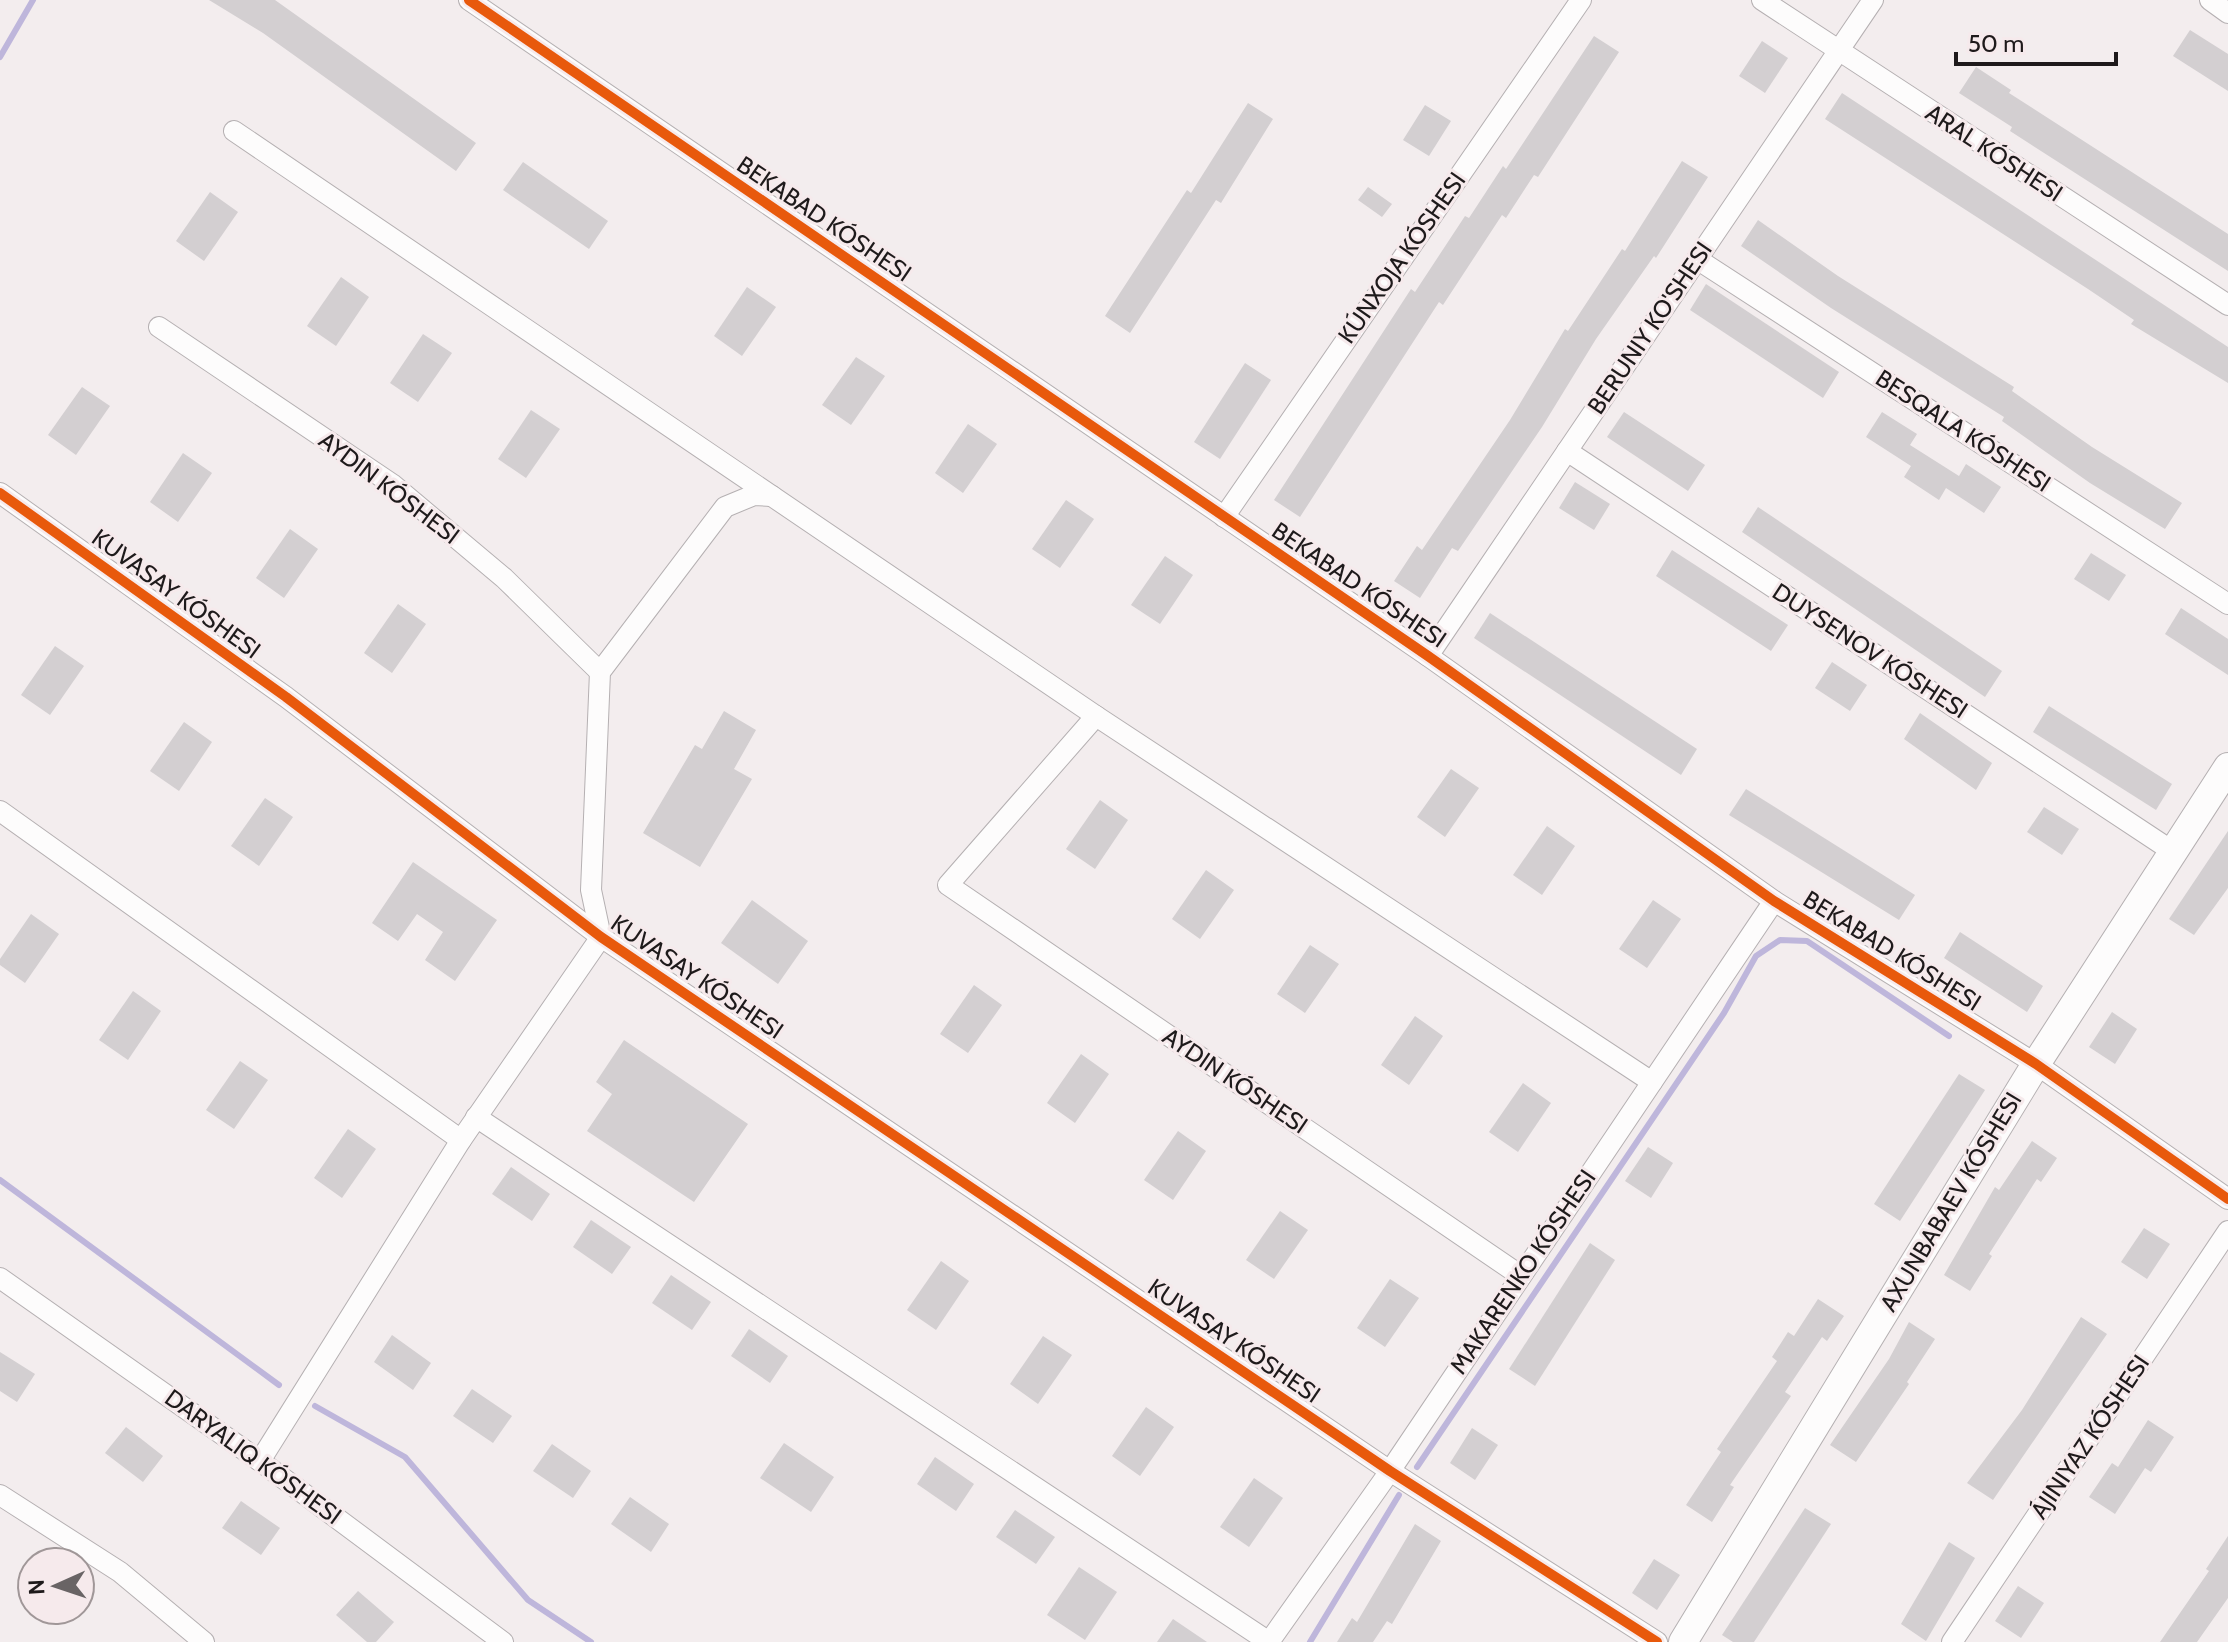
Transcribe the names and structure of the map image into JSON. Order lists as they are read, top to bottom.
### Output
{
  "streets": {
    "street": [
      "ARAL KÓSHESI",
      "BEKABAD KÓSHESI",
      "KÚNXOJA KÓSHESI",
      "BERUNIY KO'SHESI",
      "BESQALA KÓSHESI",
      "KUVASAY KÓSHESI",
      "DUYSENOV KÓSHESI",
      "AXUNBABAEV KÓSHESI",
      "MAKARENKO KÓSHESI",
      "ÁJINIYAZ KÓSHESI"
    ]
  },
  "crossings": [
    ["ARAL KÓSHESI", "BERUNIY KO'SHESI"],
    ["BEKABAD KÓSHESI", "KÚNXOJA KÓSHESI"],
    ["BEKABAD KÓSHESI", "BERUNIY KO'SHESI"],
    ["BEKABAD KÓSHESI", "AXUNBABAEV KÓSHESI"],
    ["BEKABAD KÓSHESI", "MAKARENKO KÓSHESI"],
    ["BERUNIY KO'SHESI", "BESQALA KÓSHESI"],
    ["BERUNIY KO'SHESI", "DUYSENOV KÓSHESI"],
    ["KUVASAY KÓSHESI", "MAKARENKO KÓSHESI"],
    ["DUYSENOV KÓSHESI", "AXUNBABAEV KÓSHESI"]
  ],
  "scale_bar": "50 m",
  "north": "left"
}
